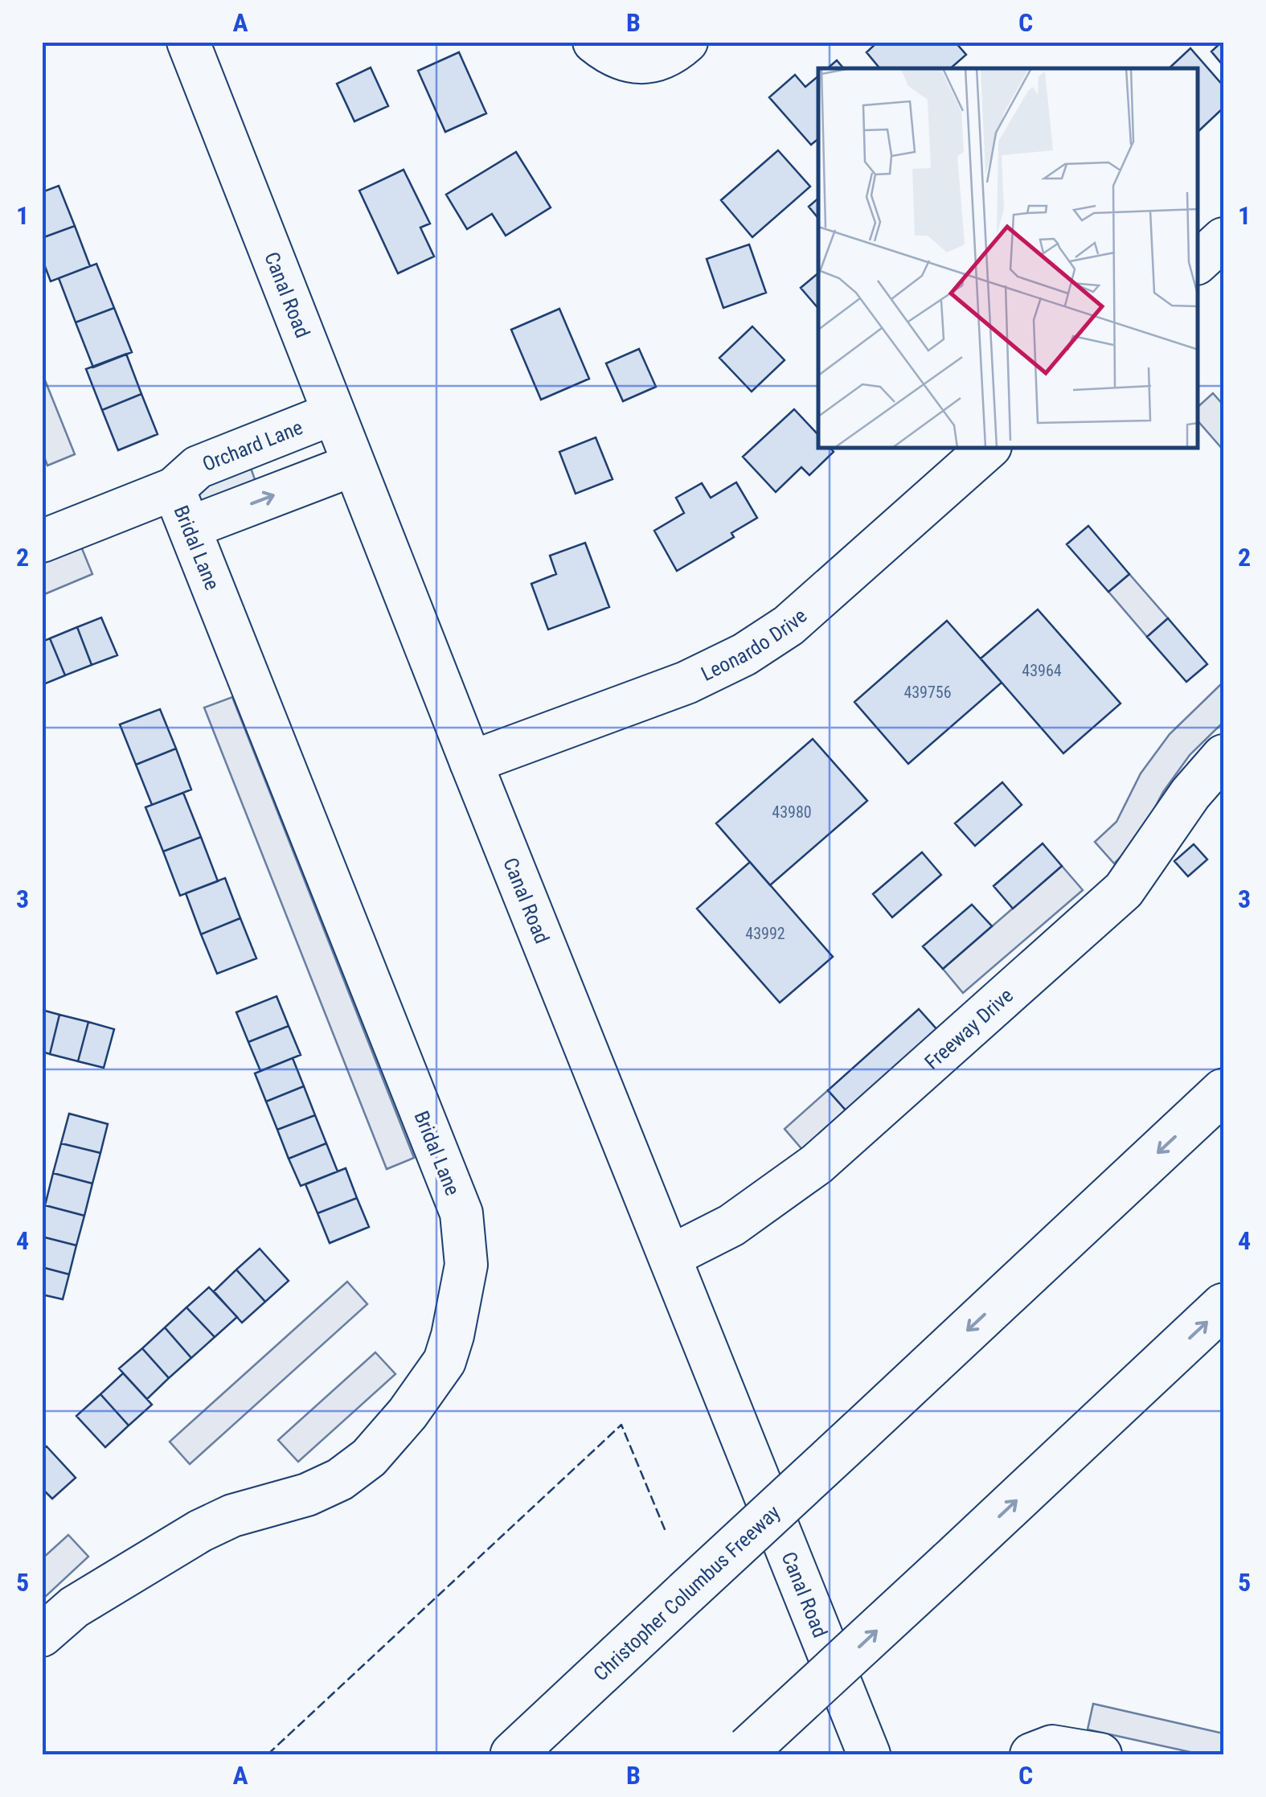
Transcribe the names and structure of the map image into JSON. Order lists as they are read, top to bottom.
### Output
{
  "streets": {
    "highway": ["Christopher Columbus Freeway"],
    "street": [
      "Canal Road",
      "Orchard Lane",
      "Bridal Lane",
      "Leonardo Drive",
      "Freeway Drive"
    ]
  },
  "crossings": [
    ["Canal Road", "Orchard Lane"],
    ["Canal Road", "Leonardo Drive"],
    ["Canal Road", "Freeway Drive"],
    ["Orchard Lane", "Bridal Lane"]
  ],
  "house_numbers": [
    "43964",
    "439756",
    "43980",
    "43992"
  ],
  "grid": {
    "columns": ["A", "B", "C"],
    "rows": [
      "1",
      "2",
      "3",
      "4",
      "5"
    ]
  }
}
